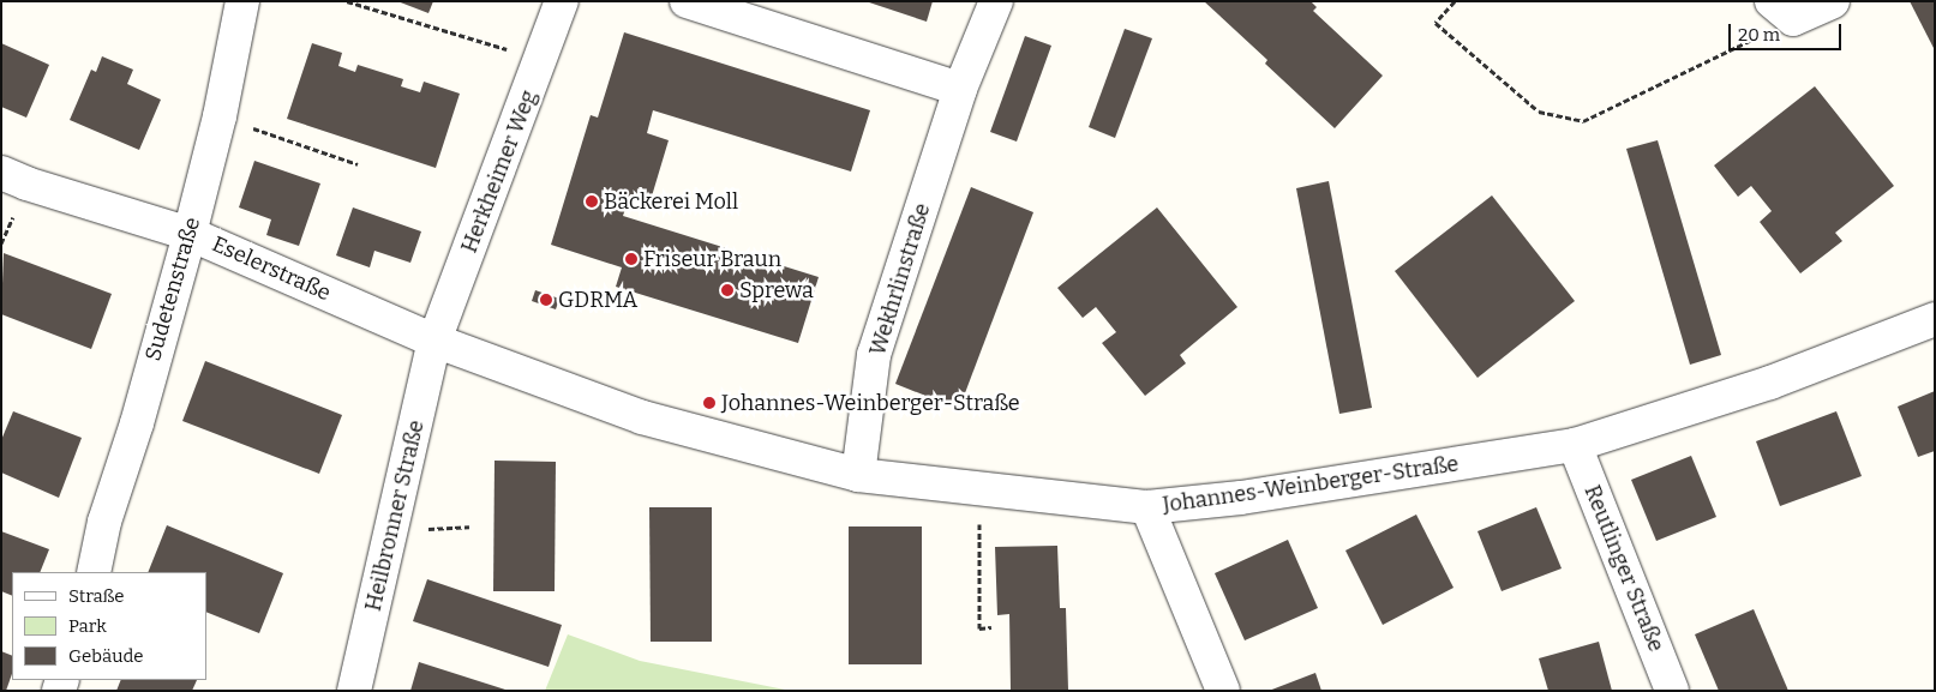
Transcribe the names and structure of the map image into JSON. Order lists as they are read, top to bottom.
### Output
{
  "streets": {
    "street": [
      "Herkheimer Weg",
      "Eselerstraße",
      "Wekhrlinstraße",
      "Sudetenstraße",
      "Johannes-Weinberger-Straße",
      "Heilbronner Straße",
      "Reutlinger Straße"
    ]
  },
  "crossings": [
    ["Herkheimer Weg", "Eselerstraße"],
    ["Herkheimer Weg", "Johannes-Weinberger-Straße"],
    ["Herkheimer Weg", "Heilbronner Straße"],
    ["Eselerstraße", "Sudetenstraße"],
    ["Eselerstraße", "Johannes-Weinberger-Straße"],
    ["Eselerstraße", "Heilbronner Straße"],
    ["Wekhrlinstraße", "Johannes-Weinberger-Straße"],
    ["Johannes-Weinberger-Straße", "Heilbronner Straße"],
    ["Johannes-Weinberger-Straße", "Reutlinger Straße"]
  ],
  "places": [
    "Bäckerei Moll",
    "Friseur Braun",
    "Sprewa",
    "GDRMA",
    "Johannes-Weinberger-Straße"
  ],
  "legend": ["Straße", "Park", "Gebäude"],
  "scale_bar": "20 m"
}
